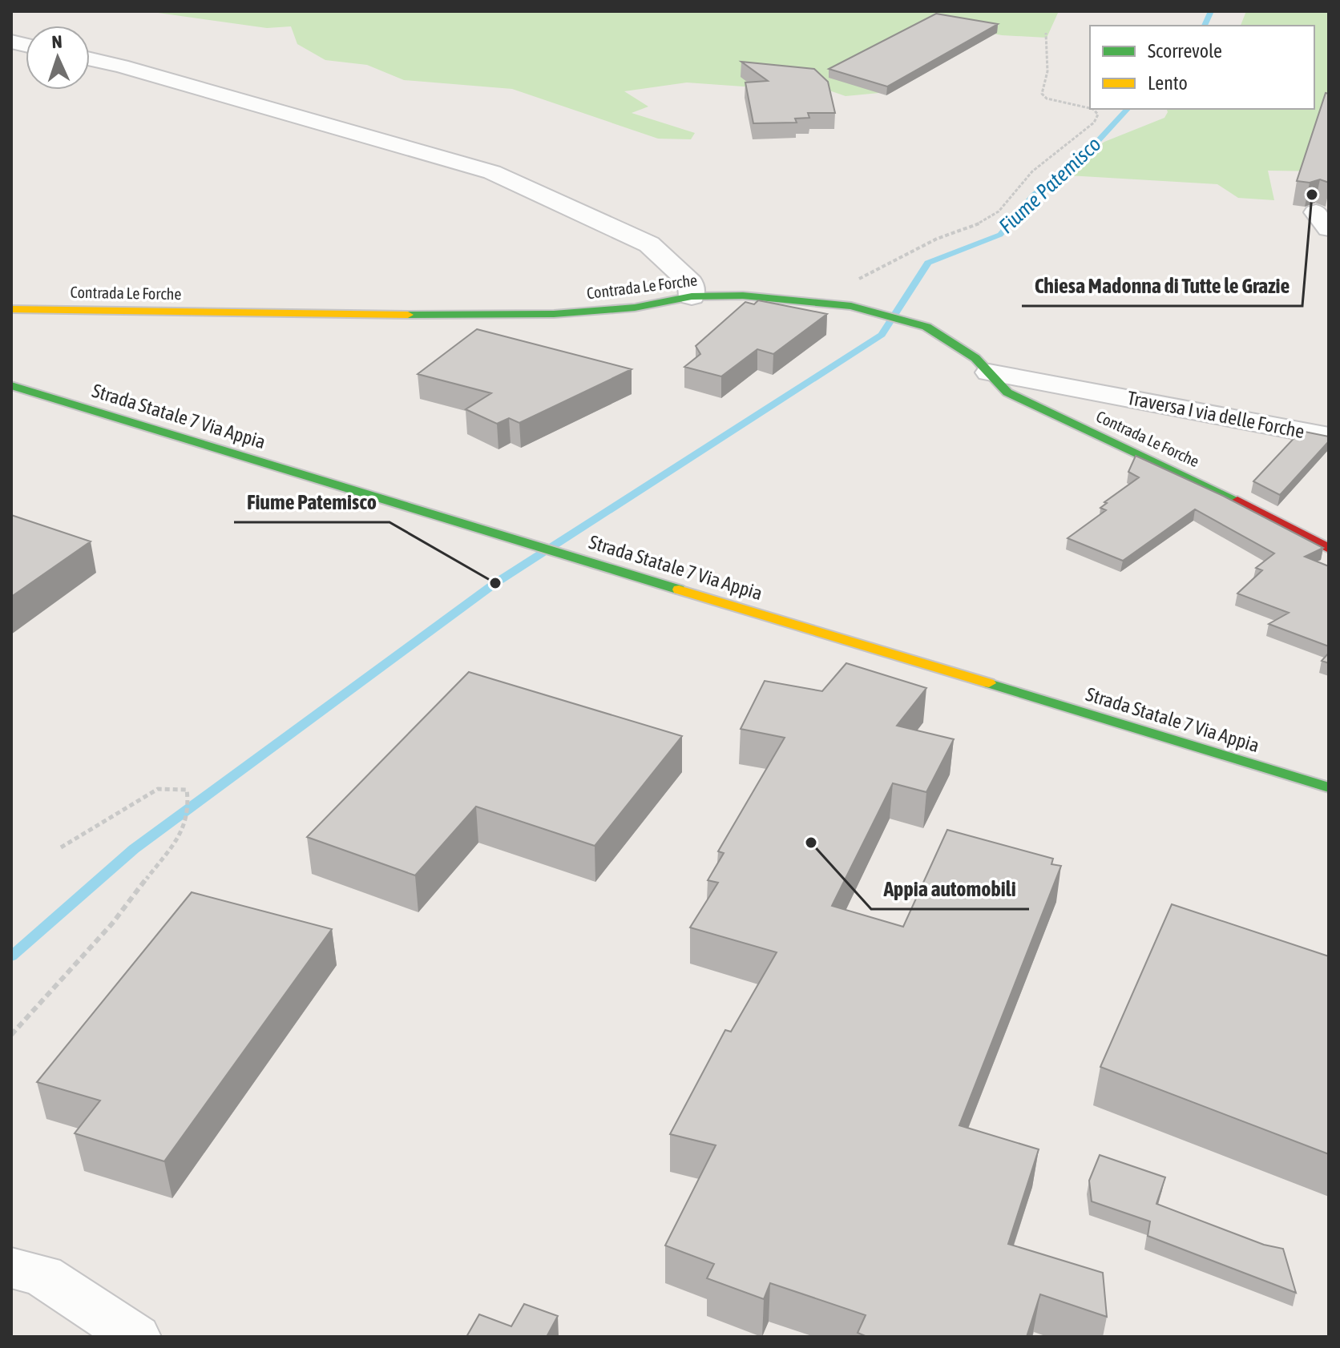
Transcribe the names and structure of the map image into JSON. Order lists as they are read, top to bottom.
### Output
{
  "streets": {
    "street": ["Contrada Le Forche", "Traversa I via delle Forche", "Strada Statale 7 Via Appia"]
  },
  "crossings": [
    ["Contrada Le Forche", "Traversa I via delle Forche"]
  ],
  "water": ["Fiume Patemisco"],
  "places": ["Chiesa Madonna di Tutte le Grazie", "Fiume Patemisco", "Appia automobili"],
  "legend": ["Scorrevole", "Lento"],
  "north": "top"
}
